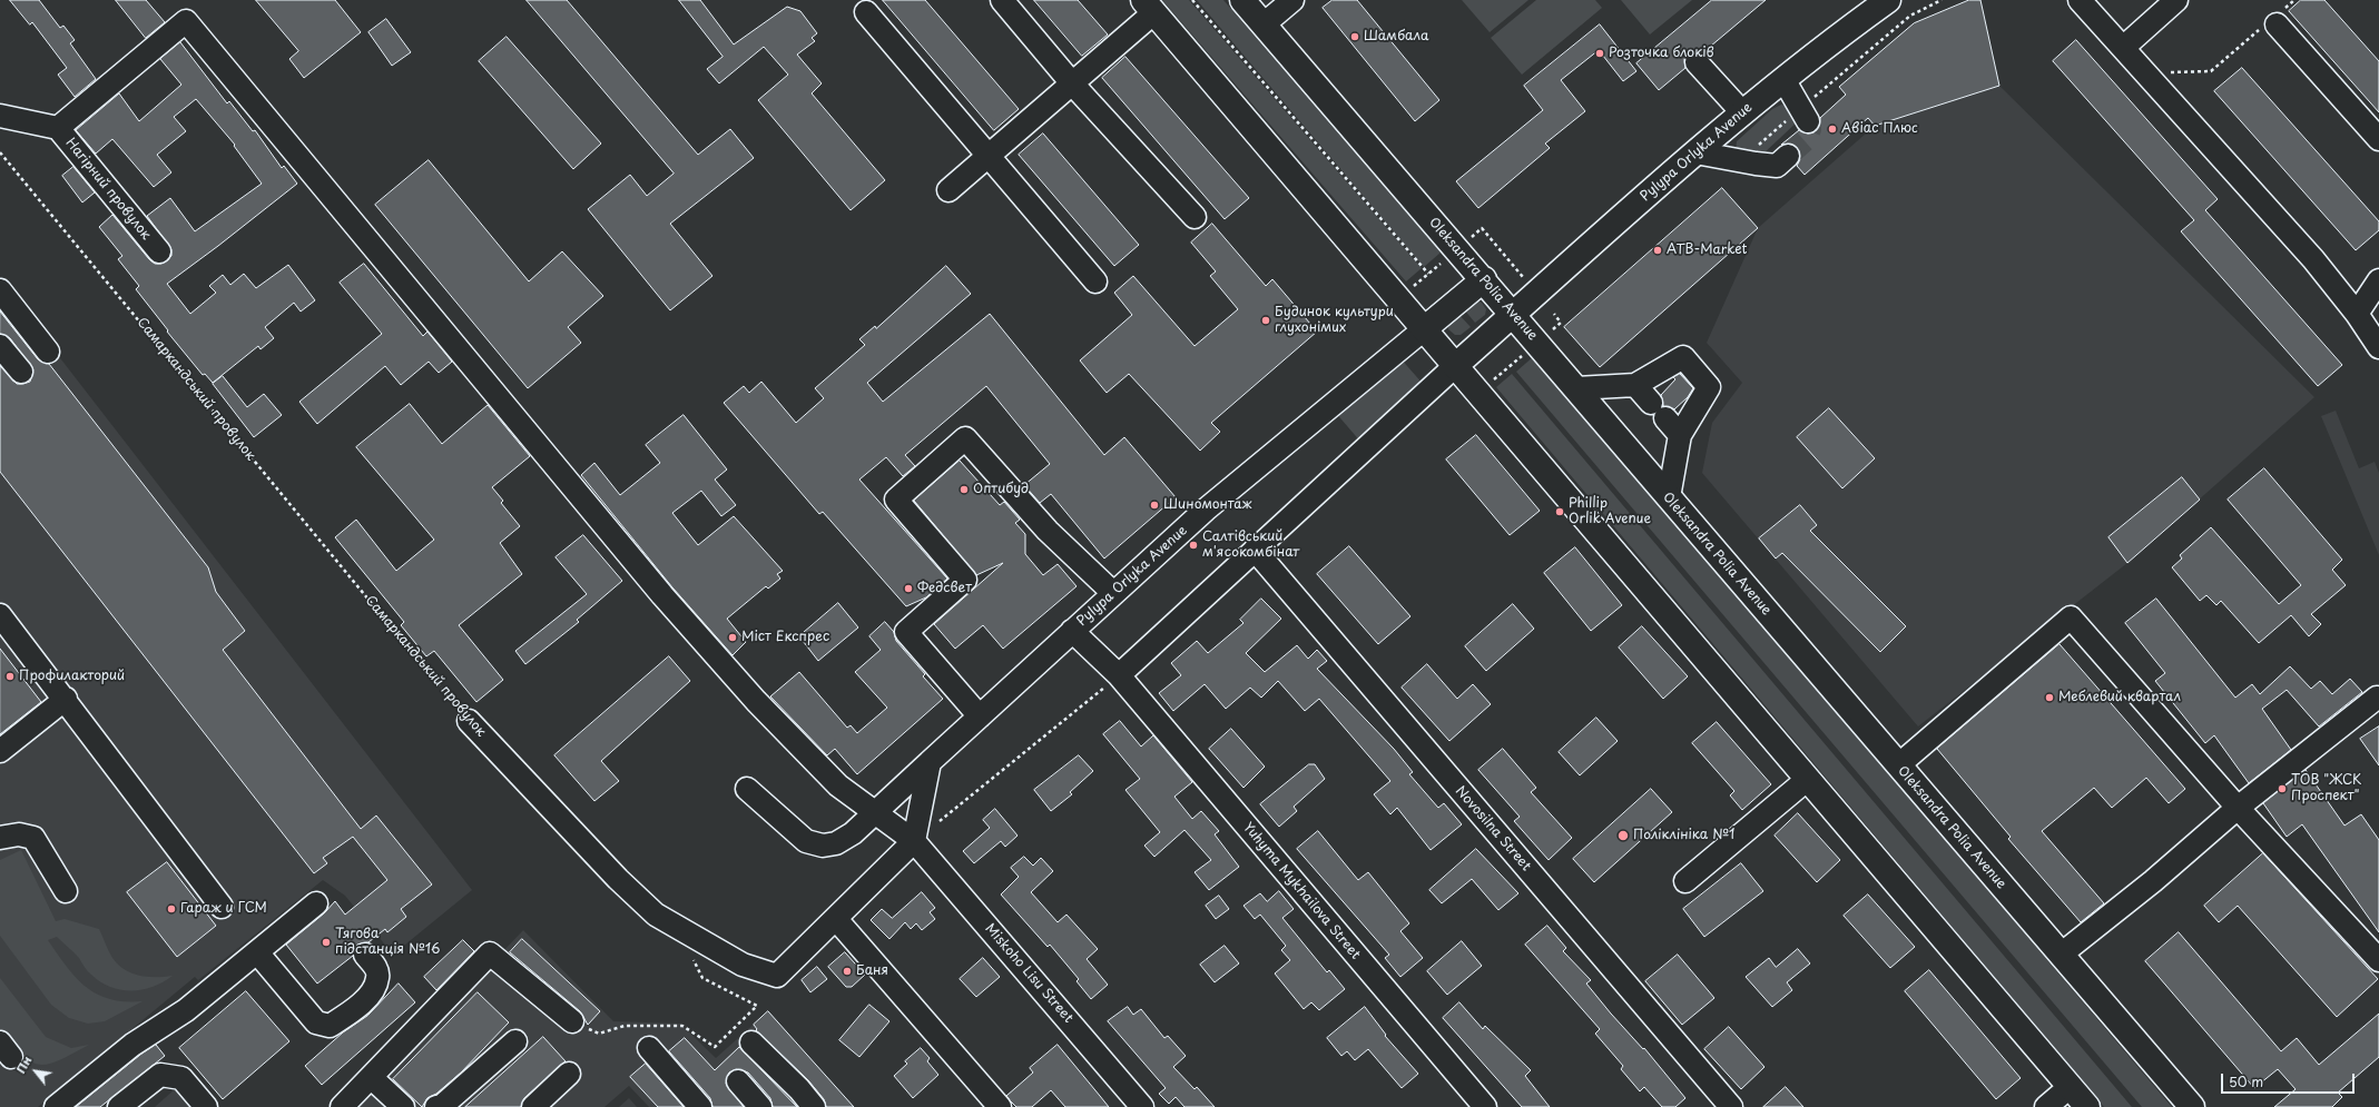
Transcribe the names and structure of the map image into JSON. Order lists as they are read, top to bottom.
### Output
{
  "streets": {
    "main road": ["Pylypa Orlyka Avenue", "Oleksandra Polia Avenue"],
    "street": [
      "Нагірний провулок",
      "Самаркандський провулок",
      "Novosilna Street",
      "Yuhyma Mykhailova Street",
      "Miskoho Lisu Street"
    ]
  },
  "crossings": [
    ["Pylypa Orlyka Avenue", "Oleksandra Polia Avenue"],
    ["Pylypa Orlyka Avenue", "Yuhyma Mykhailova Street"],
    ["Pylypa Orlyka Avenue", "Miskoho Lisu Street"],
    ["Нагірний провулок", "Miskoho Lisu Street"],
    ["Самаркандський провулок", "Miskoho Lisu Street"]
  ],
  "places": [
    "Шамбала",
    "Розточка блоків",
    "Авіас Плюс",
    "ATB-Market",
    "Будинок культури глухонімих",
    "Оптибуд",
    "Шиномонтаж",
    "Phillip Orlik Avenue",
    "Салтівський м'ясокомбінат",
    "Федсвет",
    "Міст Експрес",
    "Профилакторий",
    "Меблевий квартал",
    "ТОВ \"ЖСК Проспект\"",
    "Поліклініка №1",
    "Гараж и ГСМ",
    "Тягова пiдстанцiя №16",
    "Баня"
  ],
  "scale_bar": "50 m",
  "north": "top left"
}
